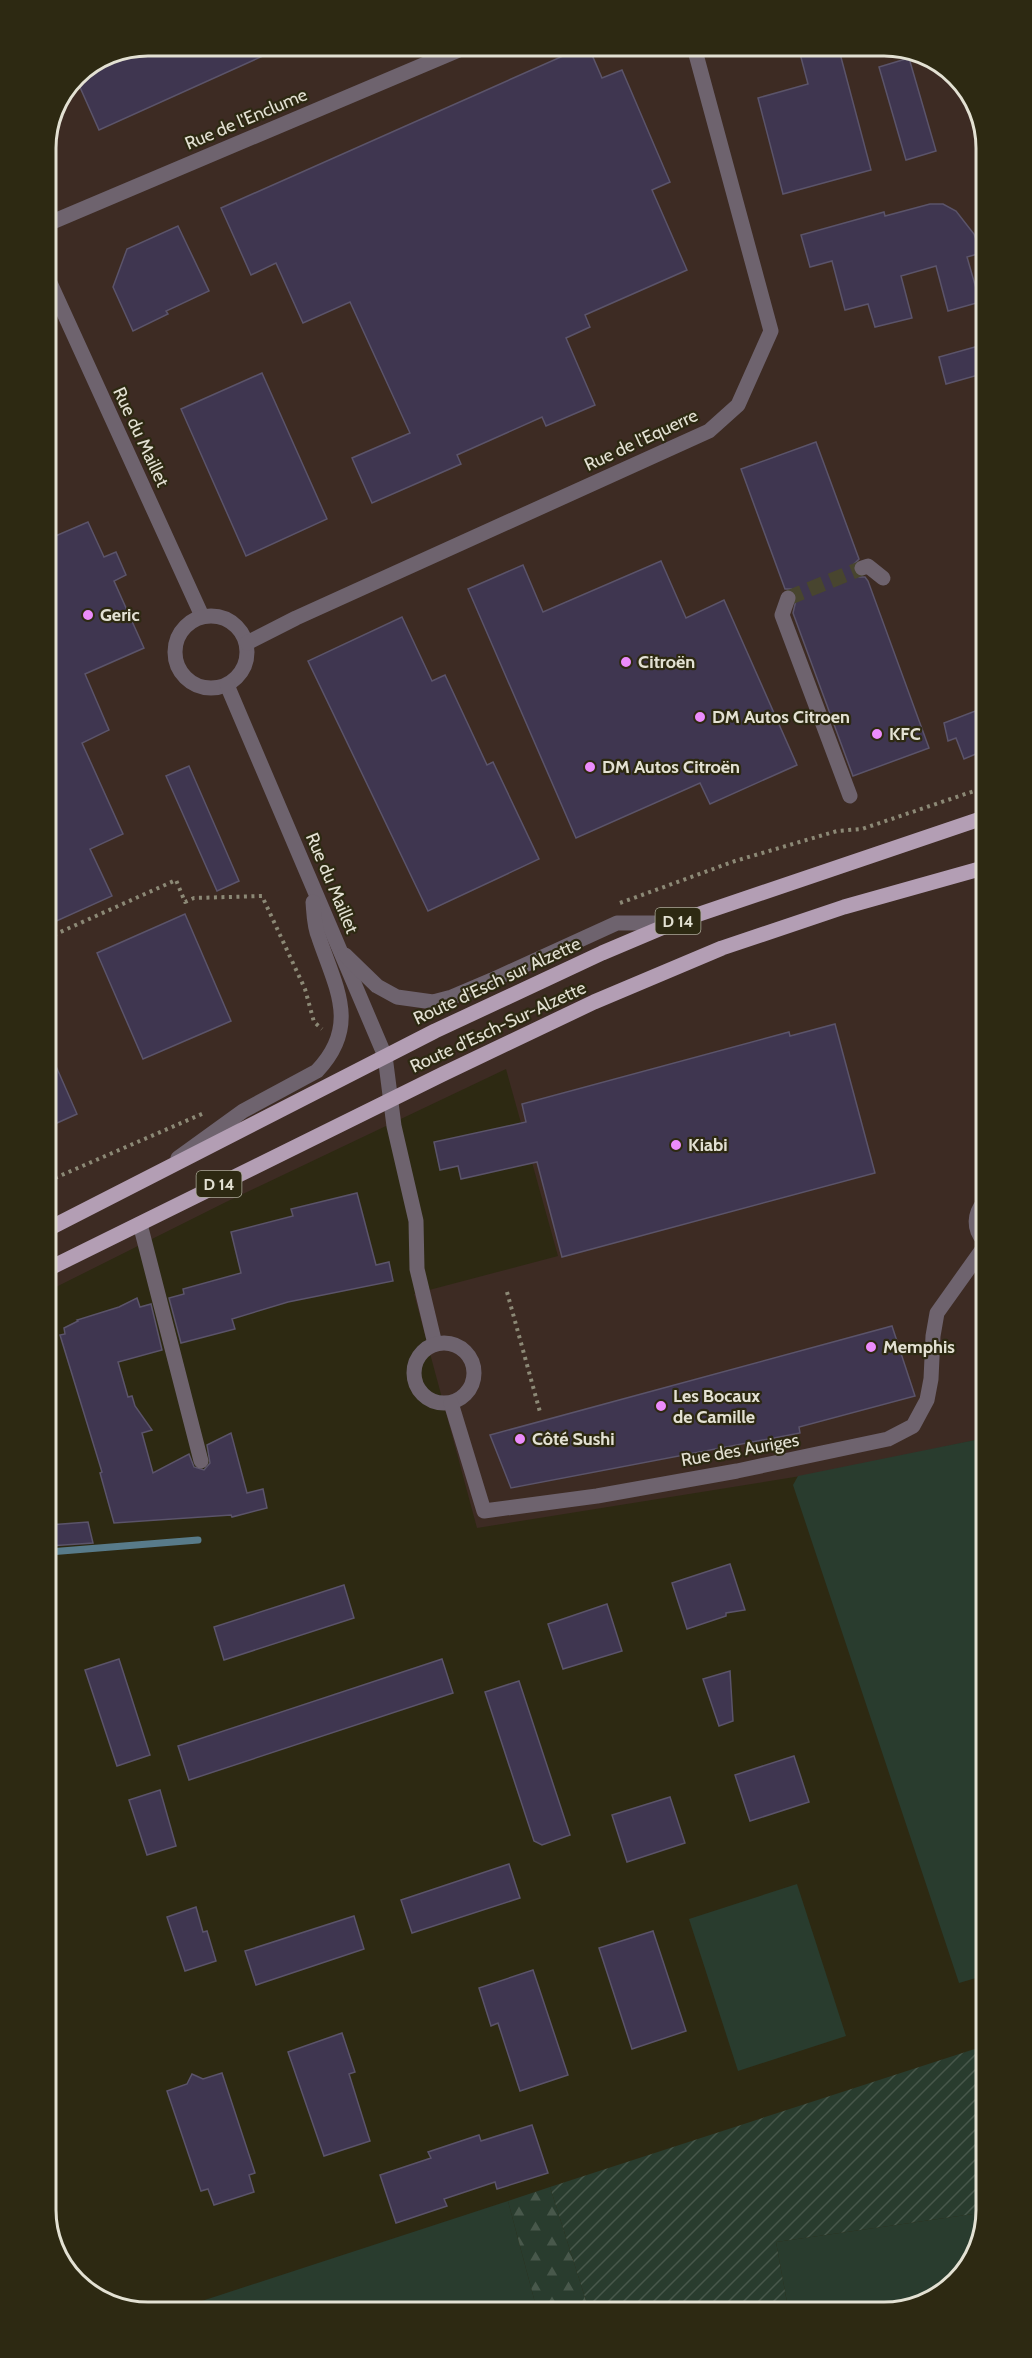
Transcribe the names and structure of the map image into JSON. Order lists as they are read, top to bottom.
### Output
{
  "streets": {
    "main road": ["D 14", "Route d'Esch sur Alzette", "Route d'Esch-Sur-Alzette"],
    "street": [
      "Rue de l'Enclume",
      "Rue du Maillet",
      "Rue de l'Equerre",
      "Rue des Auriges"
    ]
  },
  "crossings": [
    ["Rue du Maillet", "Rue de l'Equerre"],
    ["Rue du Maillet", "Route d'Esch sur Alzette"],
    ["Rue du Maillet", "Route d'Esch-Sur-Alzette"]
  ],
  "places": [
    "Geric",
    "Citroën",
    "DM Autos Citroen",
    "KFC",
    "DM Autos Citroën",
    "Kiabi",
    "Memphis",
    "Les Bocaux de Camille",
    "Côté Sushi"
  ]
}
